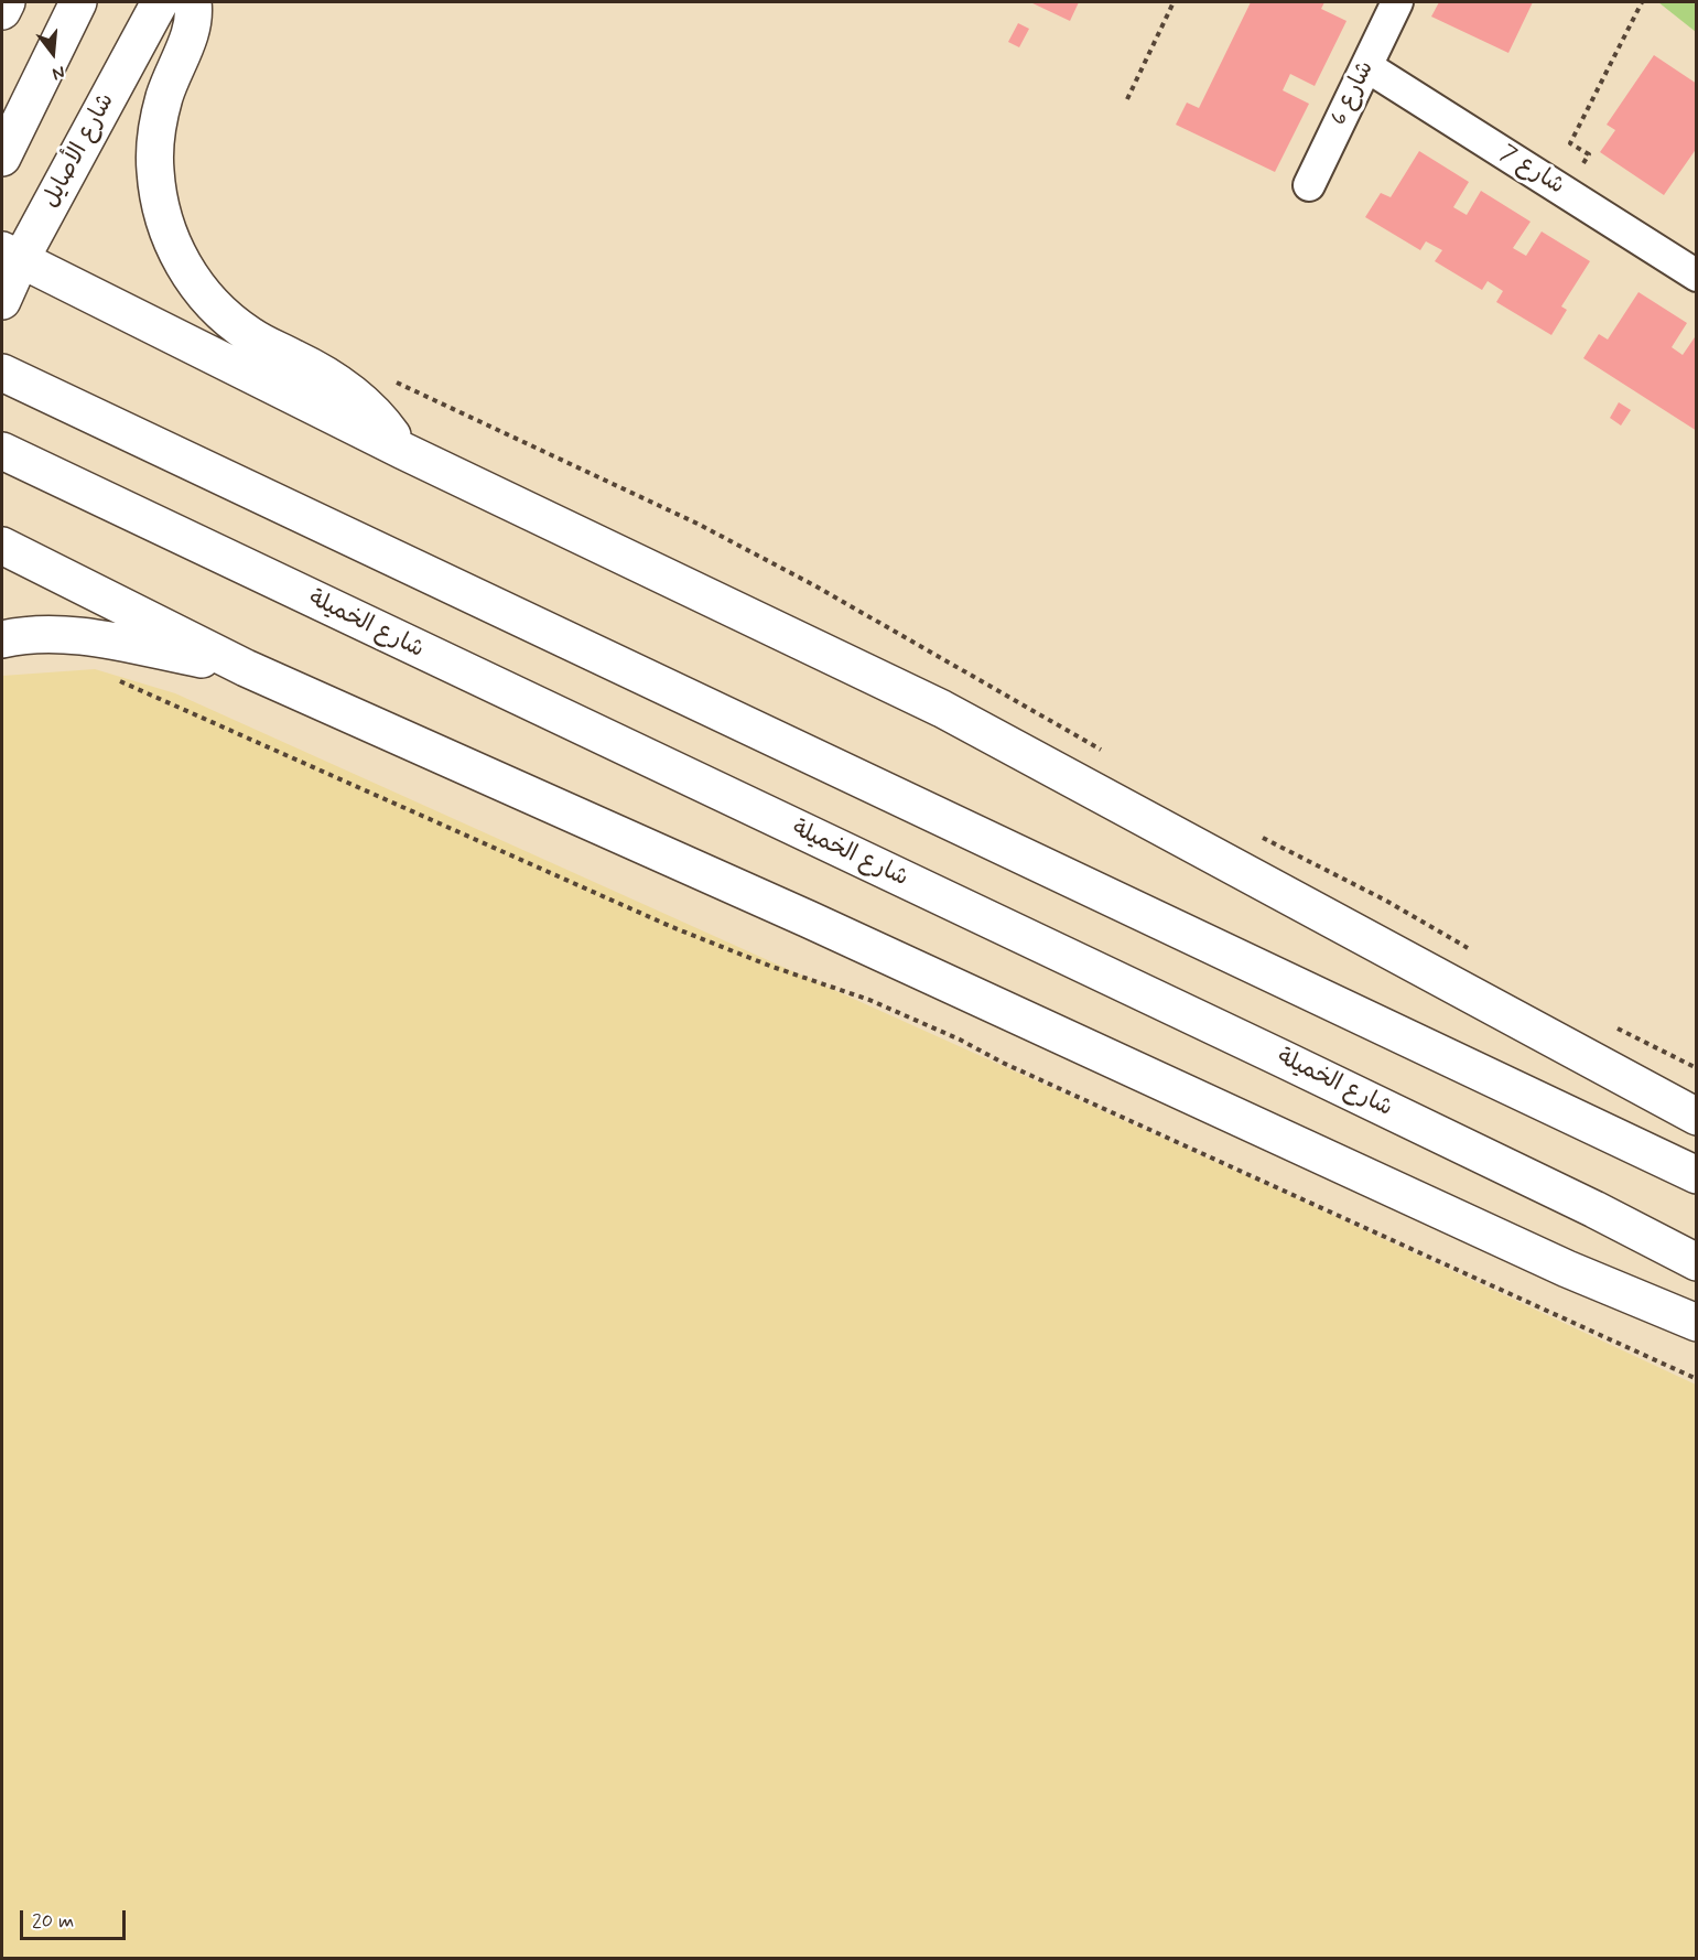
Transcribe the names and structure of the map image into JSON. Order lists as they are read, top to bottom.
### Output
{
  "streets": {
    "main road": ["شارع الأصايل", "شارع الخميلة"],
    "street": ["شارع 6", "شارع 7"]
  },
  "crossings": [
    ["شارع 6", "شارع 7"]
  ],
  "scale_bar": "20 m",
  "north": "bottom"
}
